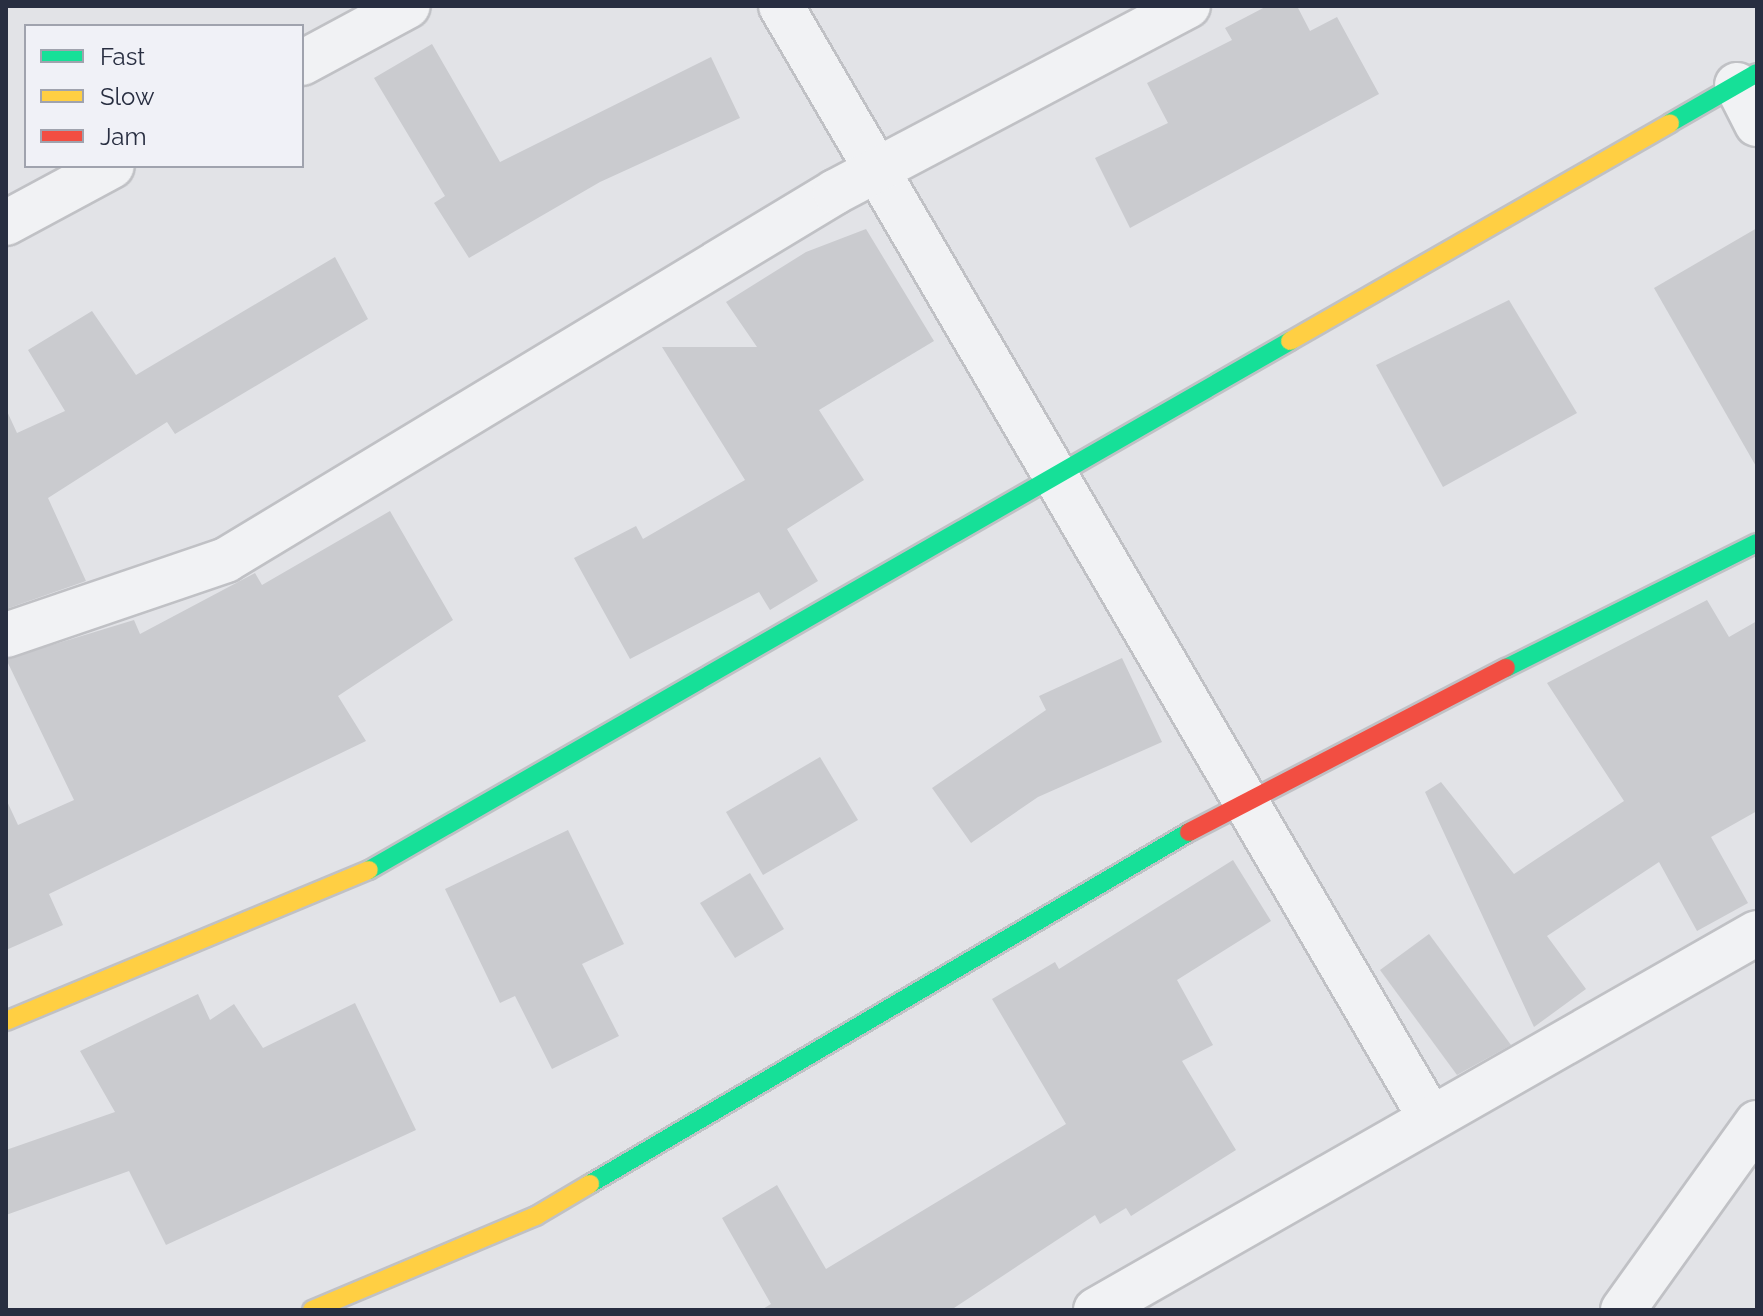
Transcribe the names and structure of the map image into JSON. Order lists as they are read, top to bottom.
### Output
{
  "legend": ["Fast", "Slow", "Jam"]
}
